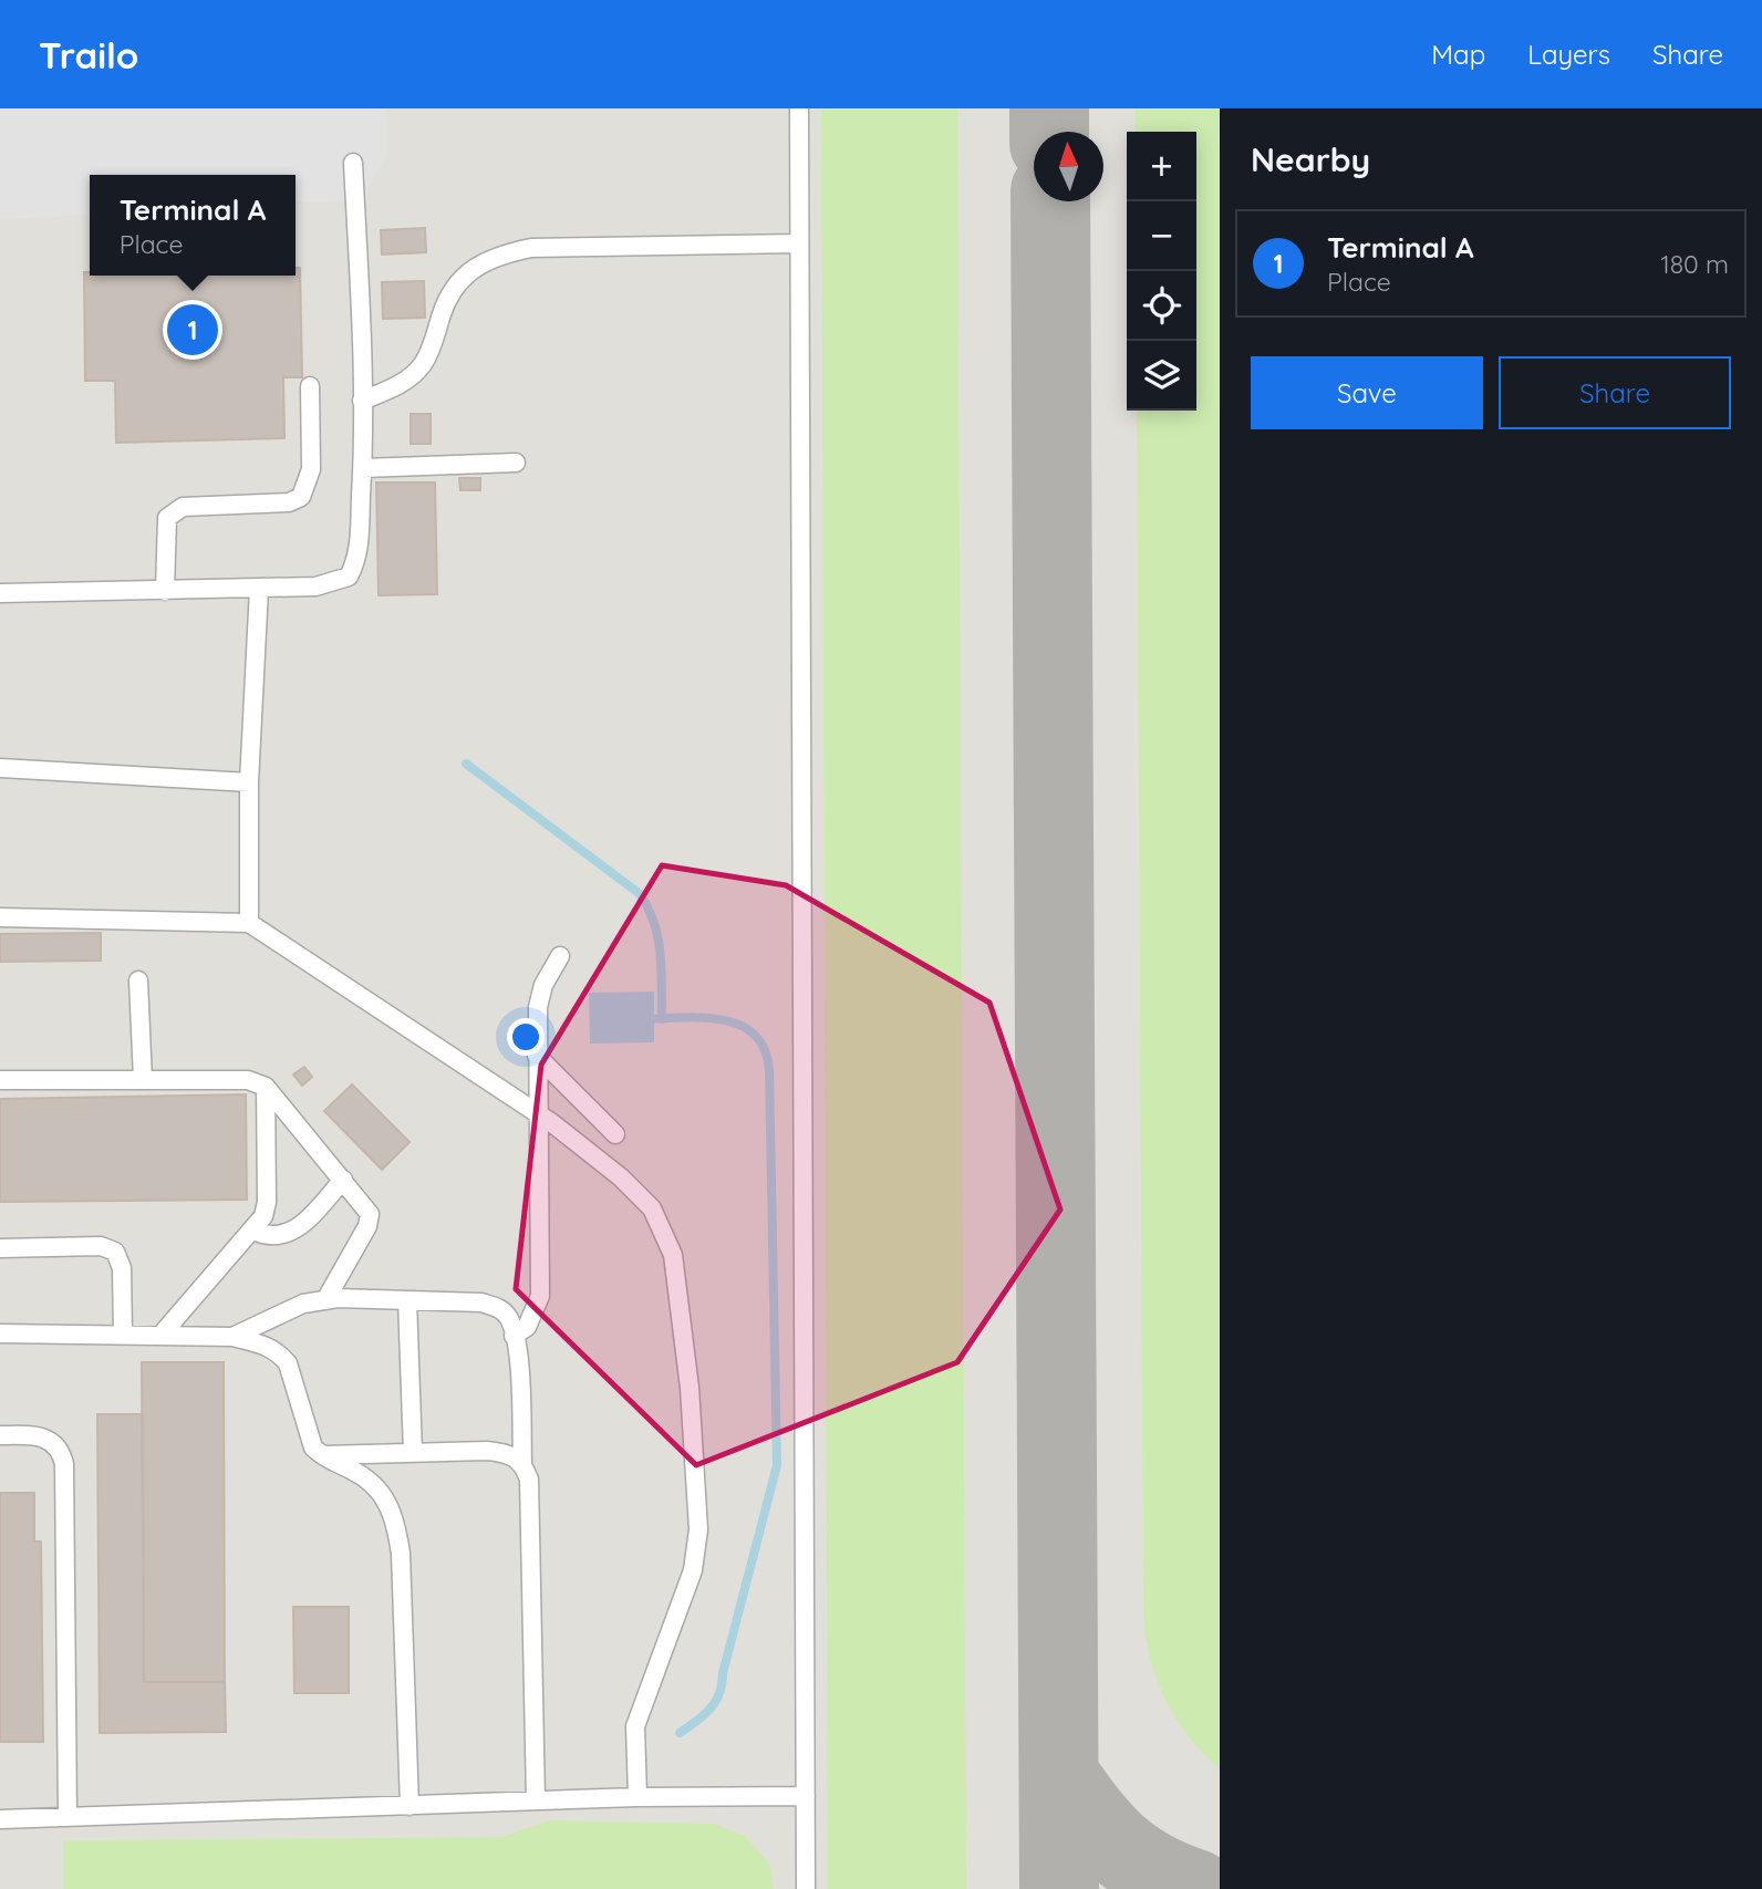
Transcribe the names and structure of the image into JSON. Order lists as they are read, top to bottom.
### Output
{
  "north": "top",
  "page": {
    "header": "Trailo",
    "nav": ["Map", "Layers", "Share"],
    "heading": "Nearby",
    "map_buttons": ["+", "−"],
    "popup": ["Terminal A", "Place"],
    "list": [
      {
        "mark": "1",
        "name": "Terminal A",
        "note": "Place",
        "value": "180 m"
      }
    ],
    "pins": "1",
    "buttons": ["Save", "Share"]
  }
}
